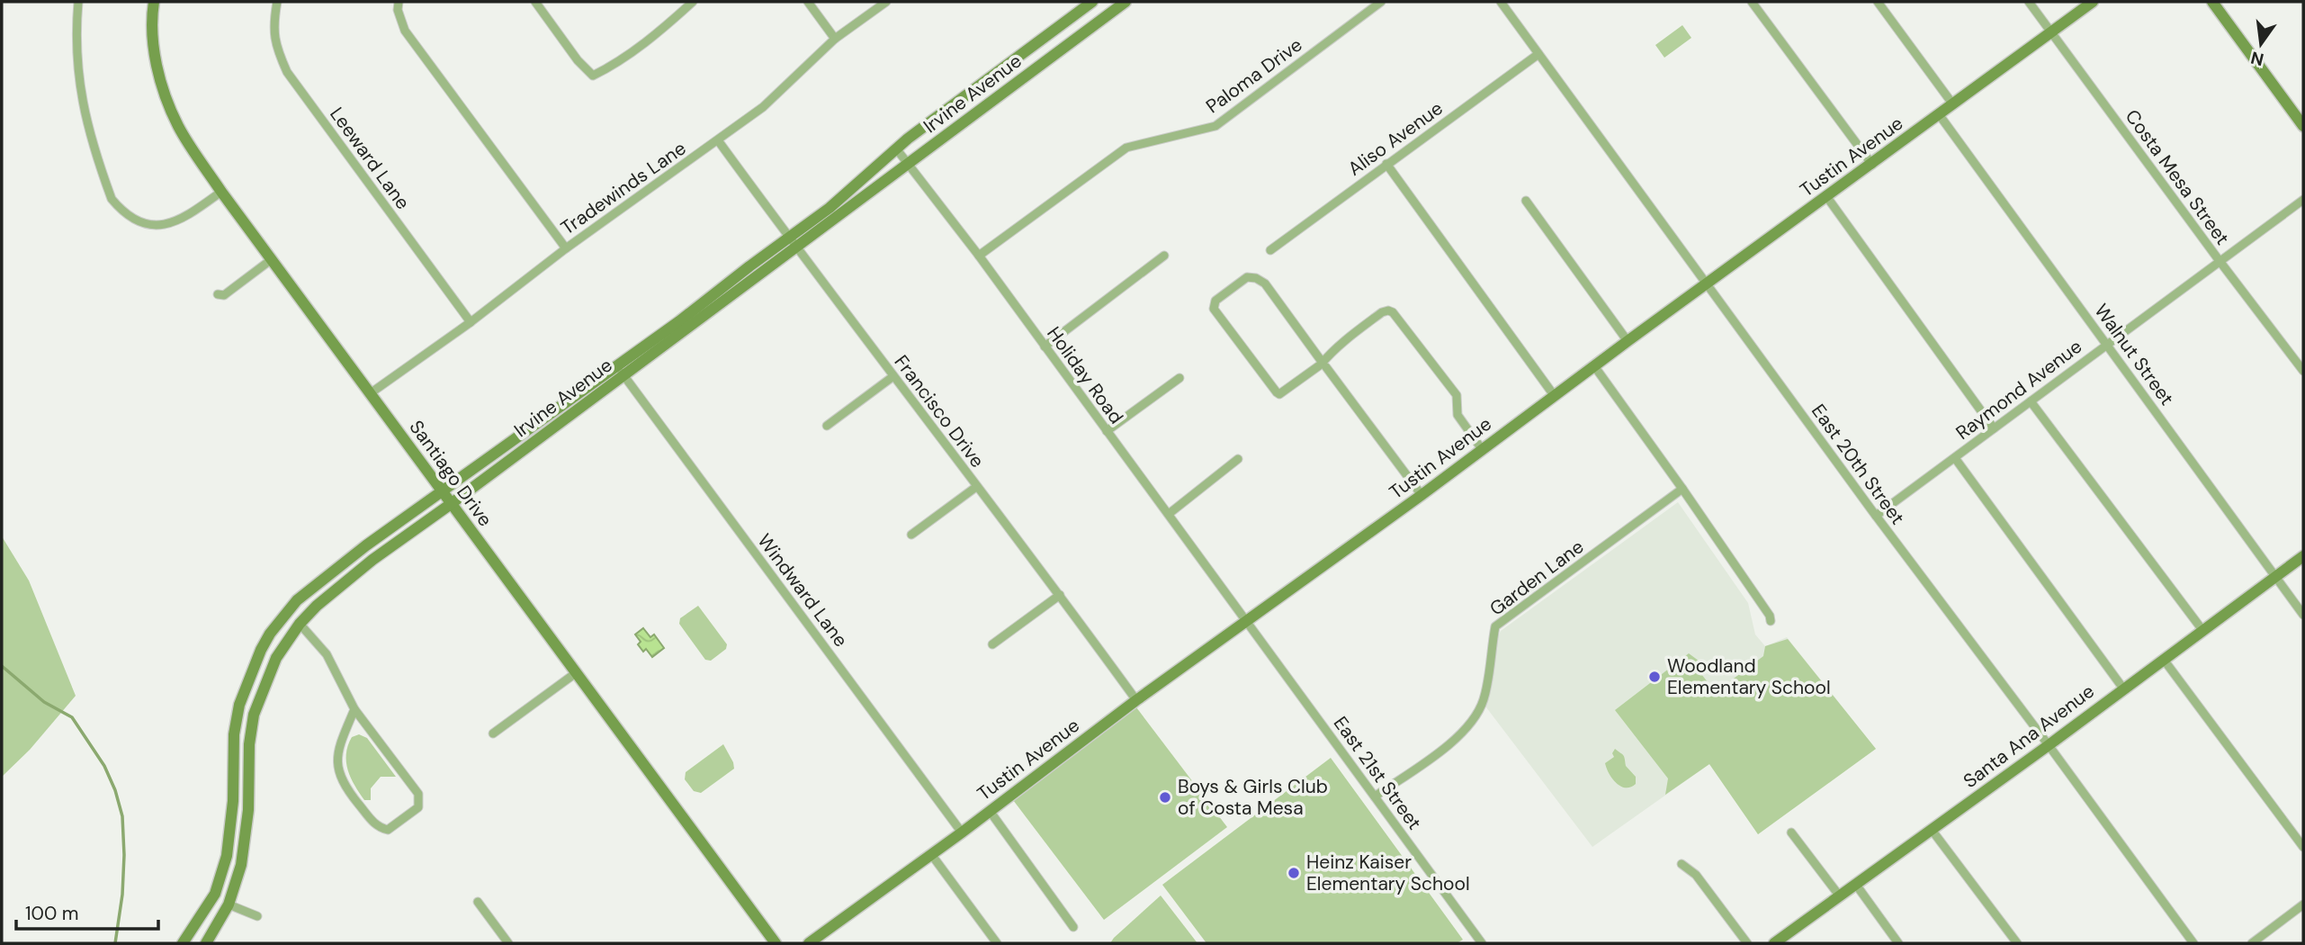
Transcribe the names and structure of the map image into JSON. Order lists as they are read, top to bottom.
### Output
{
  "streets": {
    "street": [
      "Paloma Drive",
      "Irvine Avenue",
      "Aliso Avenue",
      "Tustin Avenue",
      "Leeward Lane",
      "Costa Mesa Street",
      "Tradewinds Lane",
      "Walnut Street",
      "Holiday Road",
      "Raymond Avenue",
      "Francisco Drive",
      "East 20th Street",
      "Santiago Drive",
      "Garden Lane",
      "Windward Lane",
      "Santa Ana Avenue",
      "East 21st Street"
    ]
  },
  "crossings": [
    ["Paloma Drive", "Holiday Road"],
    ["Irvine Avenue", "Holiday Road"],
    ["Irvine Avenue", "Francisco Drive"],
    ["Irvine Avenue", "Santiago Drive"],
    ["Irvine Avenue", "Windward Lane"],
    ["Aliso Avenue", "East 20th Street"],
    ["Tustin Avenue", "Costa Mesa Street"],
    ["Tustin Avenue", "Walnut Street"],
    ["Tustin Avenue", "Holiday Road"],
    ["Tustin Avenue", "Francisco Drive"],
    ["Tustin Avenue", "East 20th Street"],
    ["Tustin Avenue", "Windward Lane"],
    ["Tustin Avenue", "East 21st Street"],
    ["Leeward Lane", "Tradewinds Lane"],
    ["Costa Mesa Street", "Raymond Avenue"],
    ["Tradewinds Lane", "Francisco Drive"],
    ["Tradewinds Lane", "Santiago Drive"],
    ["Walnut Street", "Raymond Avenue"],
    ["Walnut Street", "Santa Ana Avenue"],
    ["Holiday Road", "East 21st Street"],
    ["Raymond Avenue", "East 20th Street"],
    ["East 20th Street", "Santa Ana Avenue"],
    ["Garden Lane", "East 21st Street"]
  ],
  "places": ["Woodland Elementary School", "Boys & Girls Club of Costa Mesa", "Heinz Kaiser Elementary School"],
  "scale_bar": "100 m",
  "north": "bottom"
}
